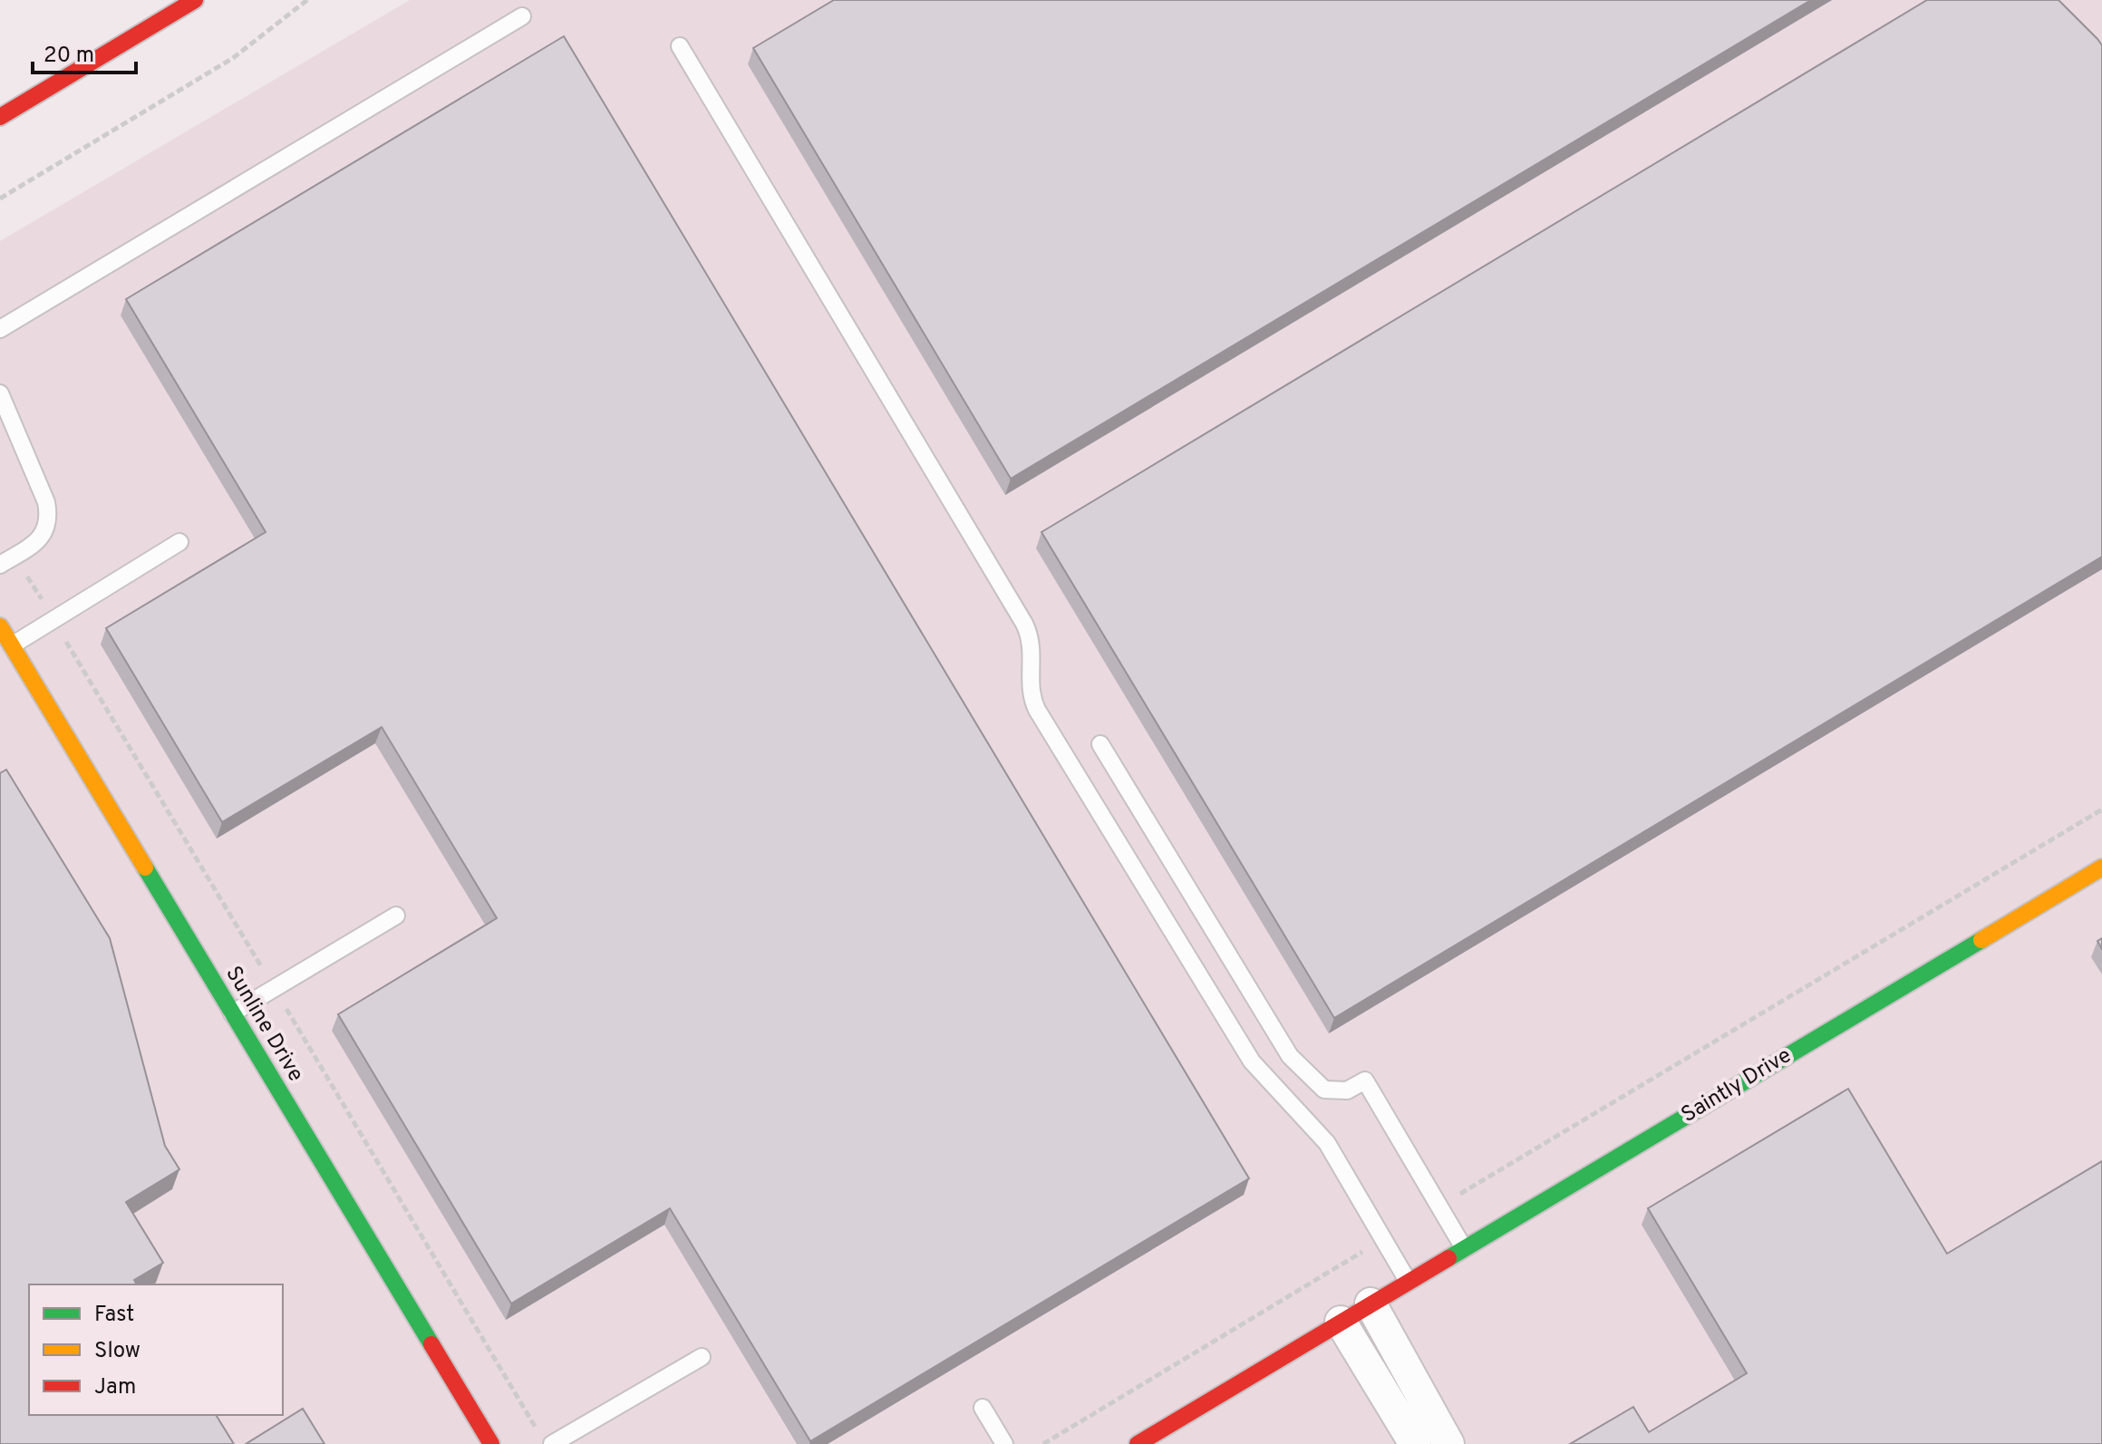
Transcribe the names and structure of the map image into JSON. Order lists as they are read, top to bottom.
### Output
{
  "streets": {
    "main road": ["Sunline Drive", "Saintly Drive"]
  },
  "legend": ["Fast", "Slow", "Jam"],
  "scale_bar": "20 m"
}
